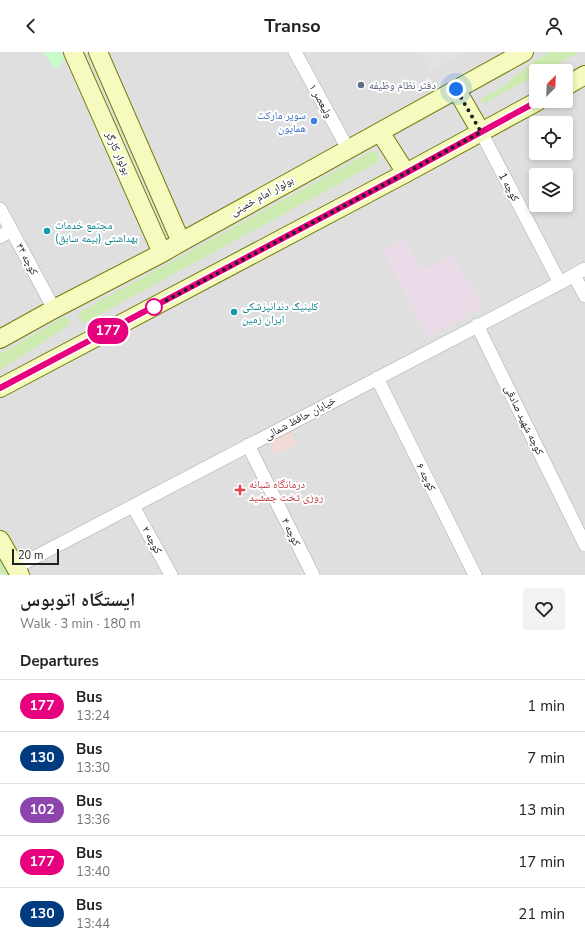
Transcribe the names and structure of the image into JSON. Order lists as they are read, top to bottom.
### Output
{
  "streets": {
    "main road": ["بولوار کارگر", "بولوار امام خمینی"],
    "street": [
      "ولیعصر ۱",
      "کوچه 1",
      "کوچه ۴۴",
      "خیابان حافظ شمالی",
      "کوچه شهید صادقی",
      "کوچه ۶",
      "کوچه ۴",
      "کوچه ۲"
    ]
  },
  "crossings": [
    ["ولیعصر ۱", "بولوار امام خمینی"],
    ["بولوار کارگر", "بولوار امام خمینی"],
    ["کوچه 1", "خیابان حافظ شمالی"],
    ["بولوار امام خمینی", "کوچه ۴۴"],
    ["خیابان حافظ شمالی", "کوچه شهید صادقی"],
    ["خیابان حافظ شمالی", "کوچه ۶"],
    ["خیابان حافظ شمالی", "کوچه ۴"],
    ["خیابان حافظ شمالی", "کوچه ۲"]
  ],
  "places": {
    "other": [
      "دفتر نظام وظیفه",
      "سوپر مارکت همایون",
      "مجتمع خدمات بهداشتی (بیمه سابق)",
      "کلینیک دندانپزشکی ایران زمین"
    ],
    "health": ["درمانگاه شبانه روزی تخت جمشید"]
  },
  "lines": ["bus line 177"],
  "scale_bar": "20 m",
  "north": "top right",
  "page": {
    "header": "Transo",
    "on_map": "177",
    "scale": "20 m",
    "heading": [
      ["ایستگاه اتوبوس", "Walk · 3 min · 180 m"],
      "Departures"
    ],
    "list": [
      {
        "mark": "177",
        "name": "Bus",
        "note": "13:24",
        "value": "1 min"
      },
      {
        "mark": "130",
        "name": "Bus",
        "note": "13:30",
        "value": "7 min"
      },
      {
        "mark": "102",
        "name": "Bus",
        "note": "13:36",
        "value": "13 min"
      },
      {
        "mark": "177",
        "name": "Bus",
        "note": "13:40",
        "value": "17 min"
      },
      {
        "mark": "130",
        "name": "Bus",
        "note": "13:44",
        "value": "21 min"
      }
    ]
  }
}
